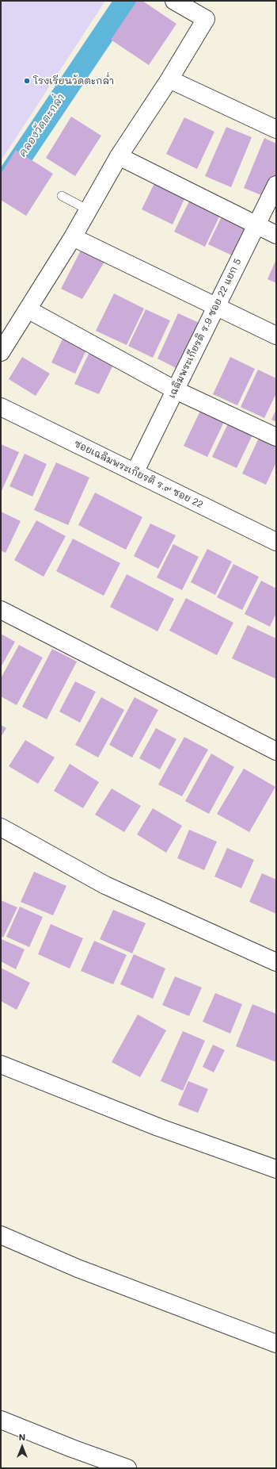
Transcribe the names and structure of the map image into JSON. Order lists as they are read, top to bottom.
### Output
{
  "streets": {
    "street": ["เฉลิมพระเกียรติ ร.9 ซอย 22 แยก 5", "ซอยเฉลิมพระเกียรติ ร.๙ ซอย 22"]
  },
  "crossings": [
    ["เฉลิมพระเกียรติ ร.9 ซอย 22 แยก 5", "ซอยเฉลิมพระเกียรติ ร.๙ ซอย 22"]
  ],
  "water": ["คลองวัดตะกล่ำ"],
  "places": ["โรงเรียนวัดตะกล่ำ"],
  "north": "top"
}
